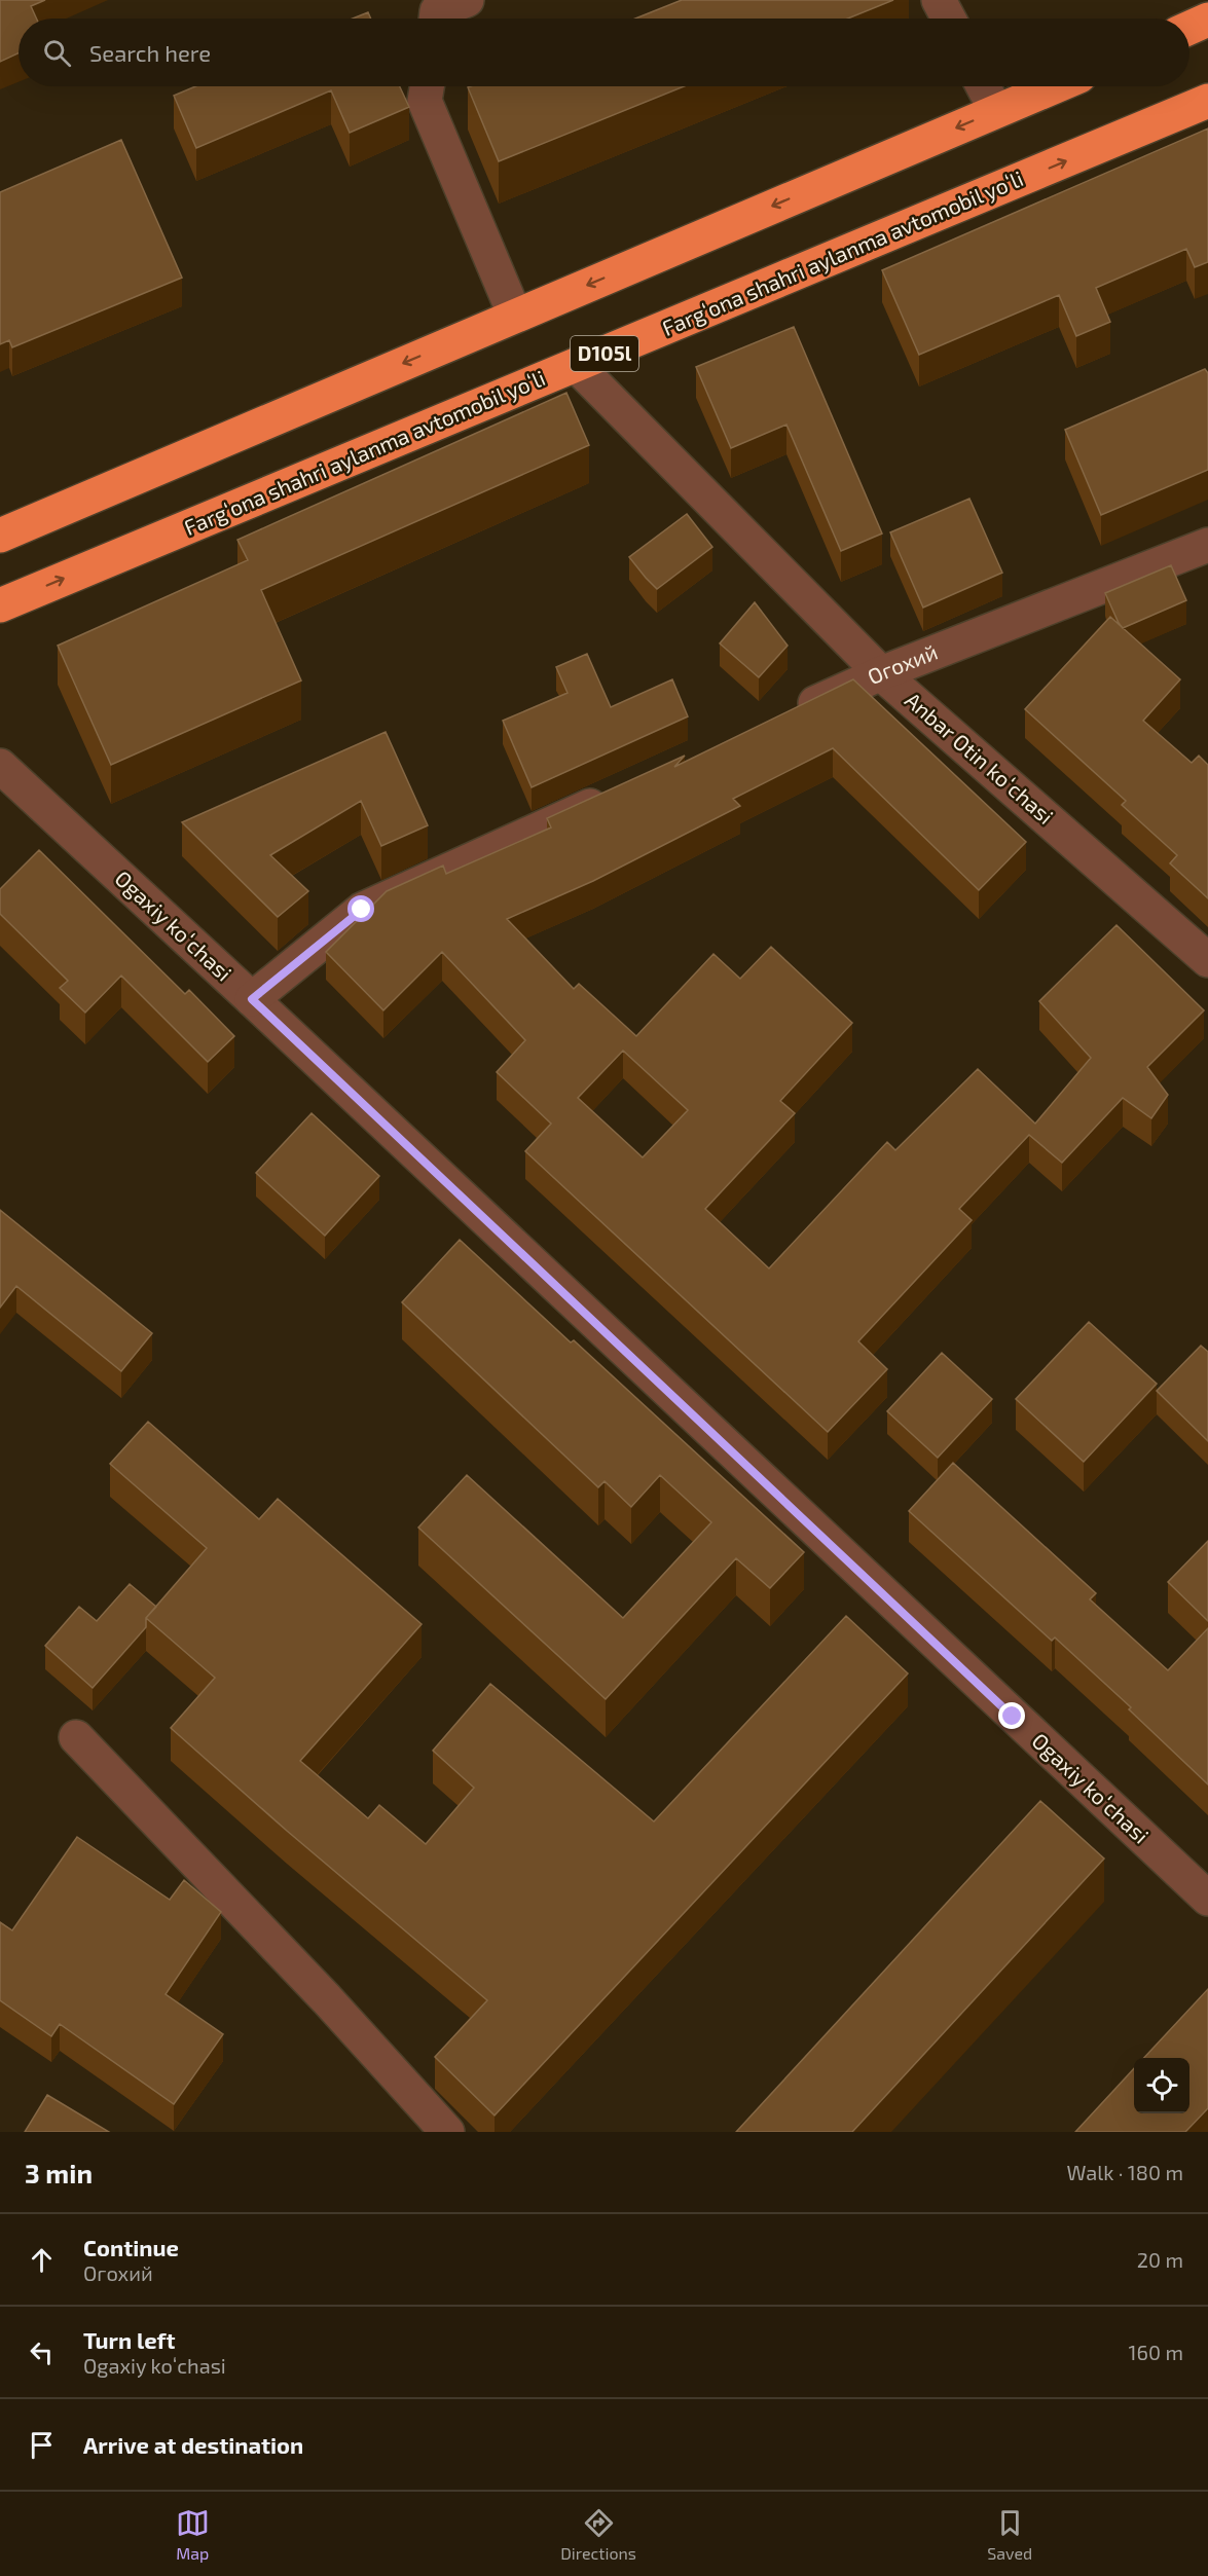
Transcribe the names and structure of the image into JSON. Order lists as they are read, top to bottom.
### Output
{
  "streets": {
    "highway": ["Fargʻona shahri aylanma avtomobil yoʻli", "D105l"],
    "street": ["Огохий", "Anbar Otin koʻchasi", "Ogaxiy koʻchasi"]
  },
  "crossings": [
    ["Fargʻona shahri aylanma avtomobil yoʻli", "Anbar Otin koʻchasi"],
    ["Огохий", "Anbar Otin koʻchasi"]
  ],
  "page": {
    "search": "Search here",
    "heading": ["3 min", "Walk · 180 m"],
    "list": [
      ["Continue", "Огохий", "20 m"],
      ["Turn left", "Ogaxiy koʻchasi", "160 m"],
      "Arrive at destination"
    ],
    "nav": ["Map", "Directions", "Saved"]
  }
}
